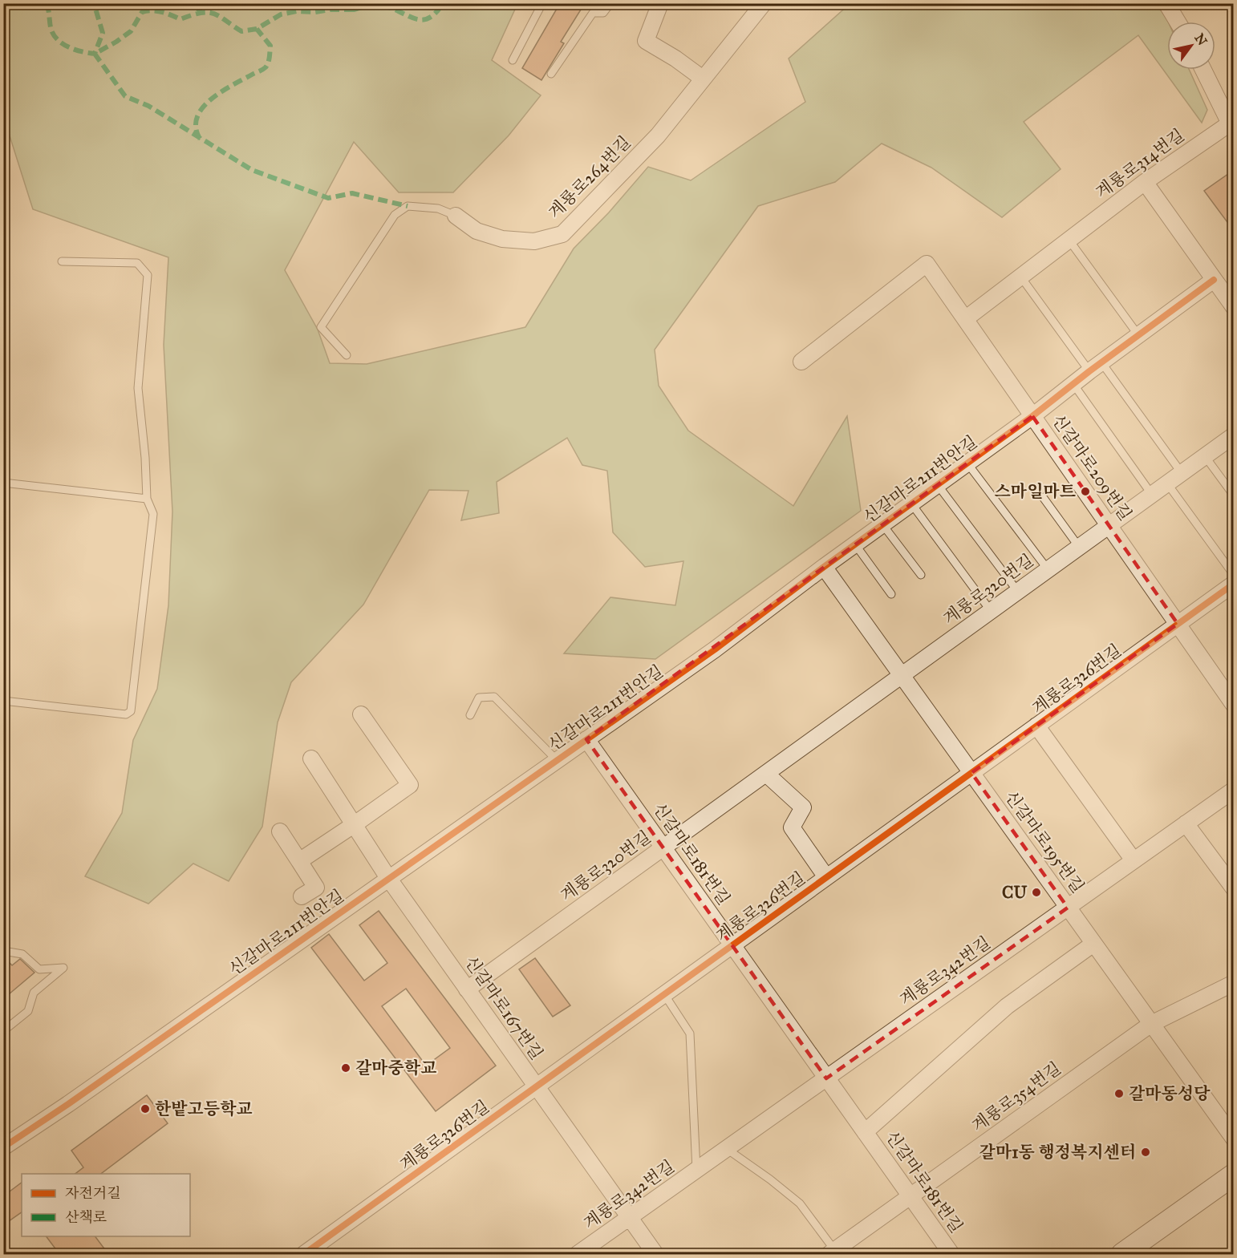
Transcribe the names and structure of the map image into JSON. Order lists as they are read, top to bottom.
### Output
{
  "streets": {
    "street": [
      "계룡로314번길",
      "계룡로264번길",
      "신갈마로209번길",
      "신갈마로211번안길",
      "계룡로320번길",
      "계룡로326번길",
      "신갈마로195번길",
      "신갈마로181번길",
      "계룡로342번길",
      "신갈마로167번길",
      "계룡로354번길"
    ]
  },
  "crossings": [
    ["계룡로314번길", "신갈마로209번길"],
    ["신갈마로209번길", "신갈마로211번안길"],
    ["신갈마로209번길", "계룡로320번길"],
    ["신갈마로209번길", "계룡로326번길"],
    ["신갈마로211번안길", "신갈마로195번길"],
    ["신갈마로211번안길", "신갈마로181번길"],
    ["신갈마로211번안길", "신갈마로167번길"],
    ["계룡로320번길", "신갈마로195번길"],
    ["계룡로320번길", "신갈마로181번길"],
    ["계룡로320번길", "신갈마로167번길"],
    ["계룡로326번길", "신갈마로195번길"],
    ["계룡로326번길", "신갈마로181번길"],
    ["계룡로326번길", "계룡로342번길"],
    ["계룡로326번길", "신갈마로167번길"],
    ["신갈마로195번길", "신갈마로181번길"],
    ["신갈마로195번길", "계룡로342번길"],
    ["신갈마로195번길", "계룡로354번길"],
    ["신갈마로181번길", "계룡로342번길"],
    ["신갈마로181번길", "계룡로354번길"],
    ["계룡로342번길", "신갈마로167번길"]
  ],
  "places": [
    "스마일마트",
    "CU",
    "갈마중학교",
    "갈마동성당",
    "한밭고등학교",
    "갈마1동 행정복지센터"
  ],
  "legend": ["자전거길", "산책로"],
  "north": "top right"
}
